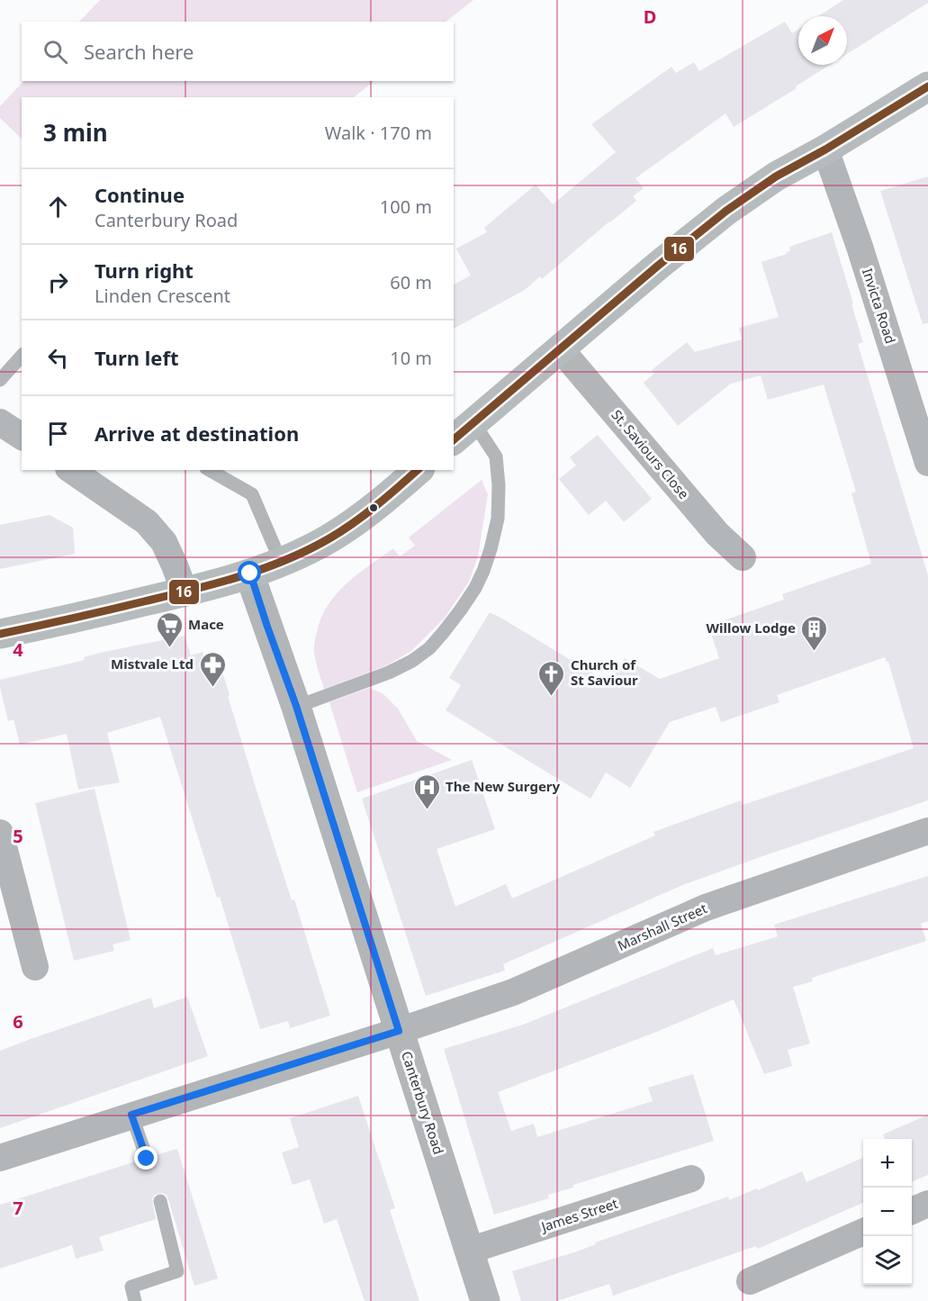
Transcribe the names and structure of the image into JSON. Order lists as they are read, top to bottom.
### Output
{
  "streets": {
    "street": [
      "Invicta Road",
      "St. Saviours Close",
      "Marshall Street",
      "Canterbury Road",
      "James Street"
    ]
  },
  "crossings": [
    ["Marshall Street", "Canterbury Road"],
    ["Canterbury Road", "James Street"]
  ],
  "places": {
    "supermarket": ["Mace"],
    "building": ["Willow Lodge"],
    "pharmacy": ["Mistvale Ltd"],
    "church": ["Church of St Saviour"],
    "hospital": ["The New Surgery"]
  },
  "lines": ["transit line 16"],
  "north": "top right",
  "page": {
    "search": "Search here",
    "heading": ["3 min", "Walk · 170 m"],
    "list": [
      ["Continue", "Canterbury Road", "100 m"],
      ["Turn right", "Linden Crescent", "60 m"],
      ["Turn left", "10 m"],
      "Arrive at destination"
    ],
    "map_buttons": ["+", "−"]
  },
  "grid": {
    "columns": ["D"],
    "rows": [
      "4",
      "5",
      "6",
      "7"
    ]
  }
}
